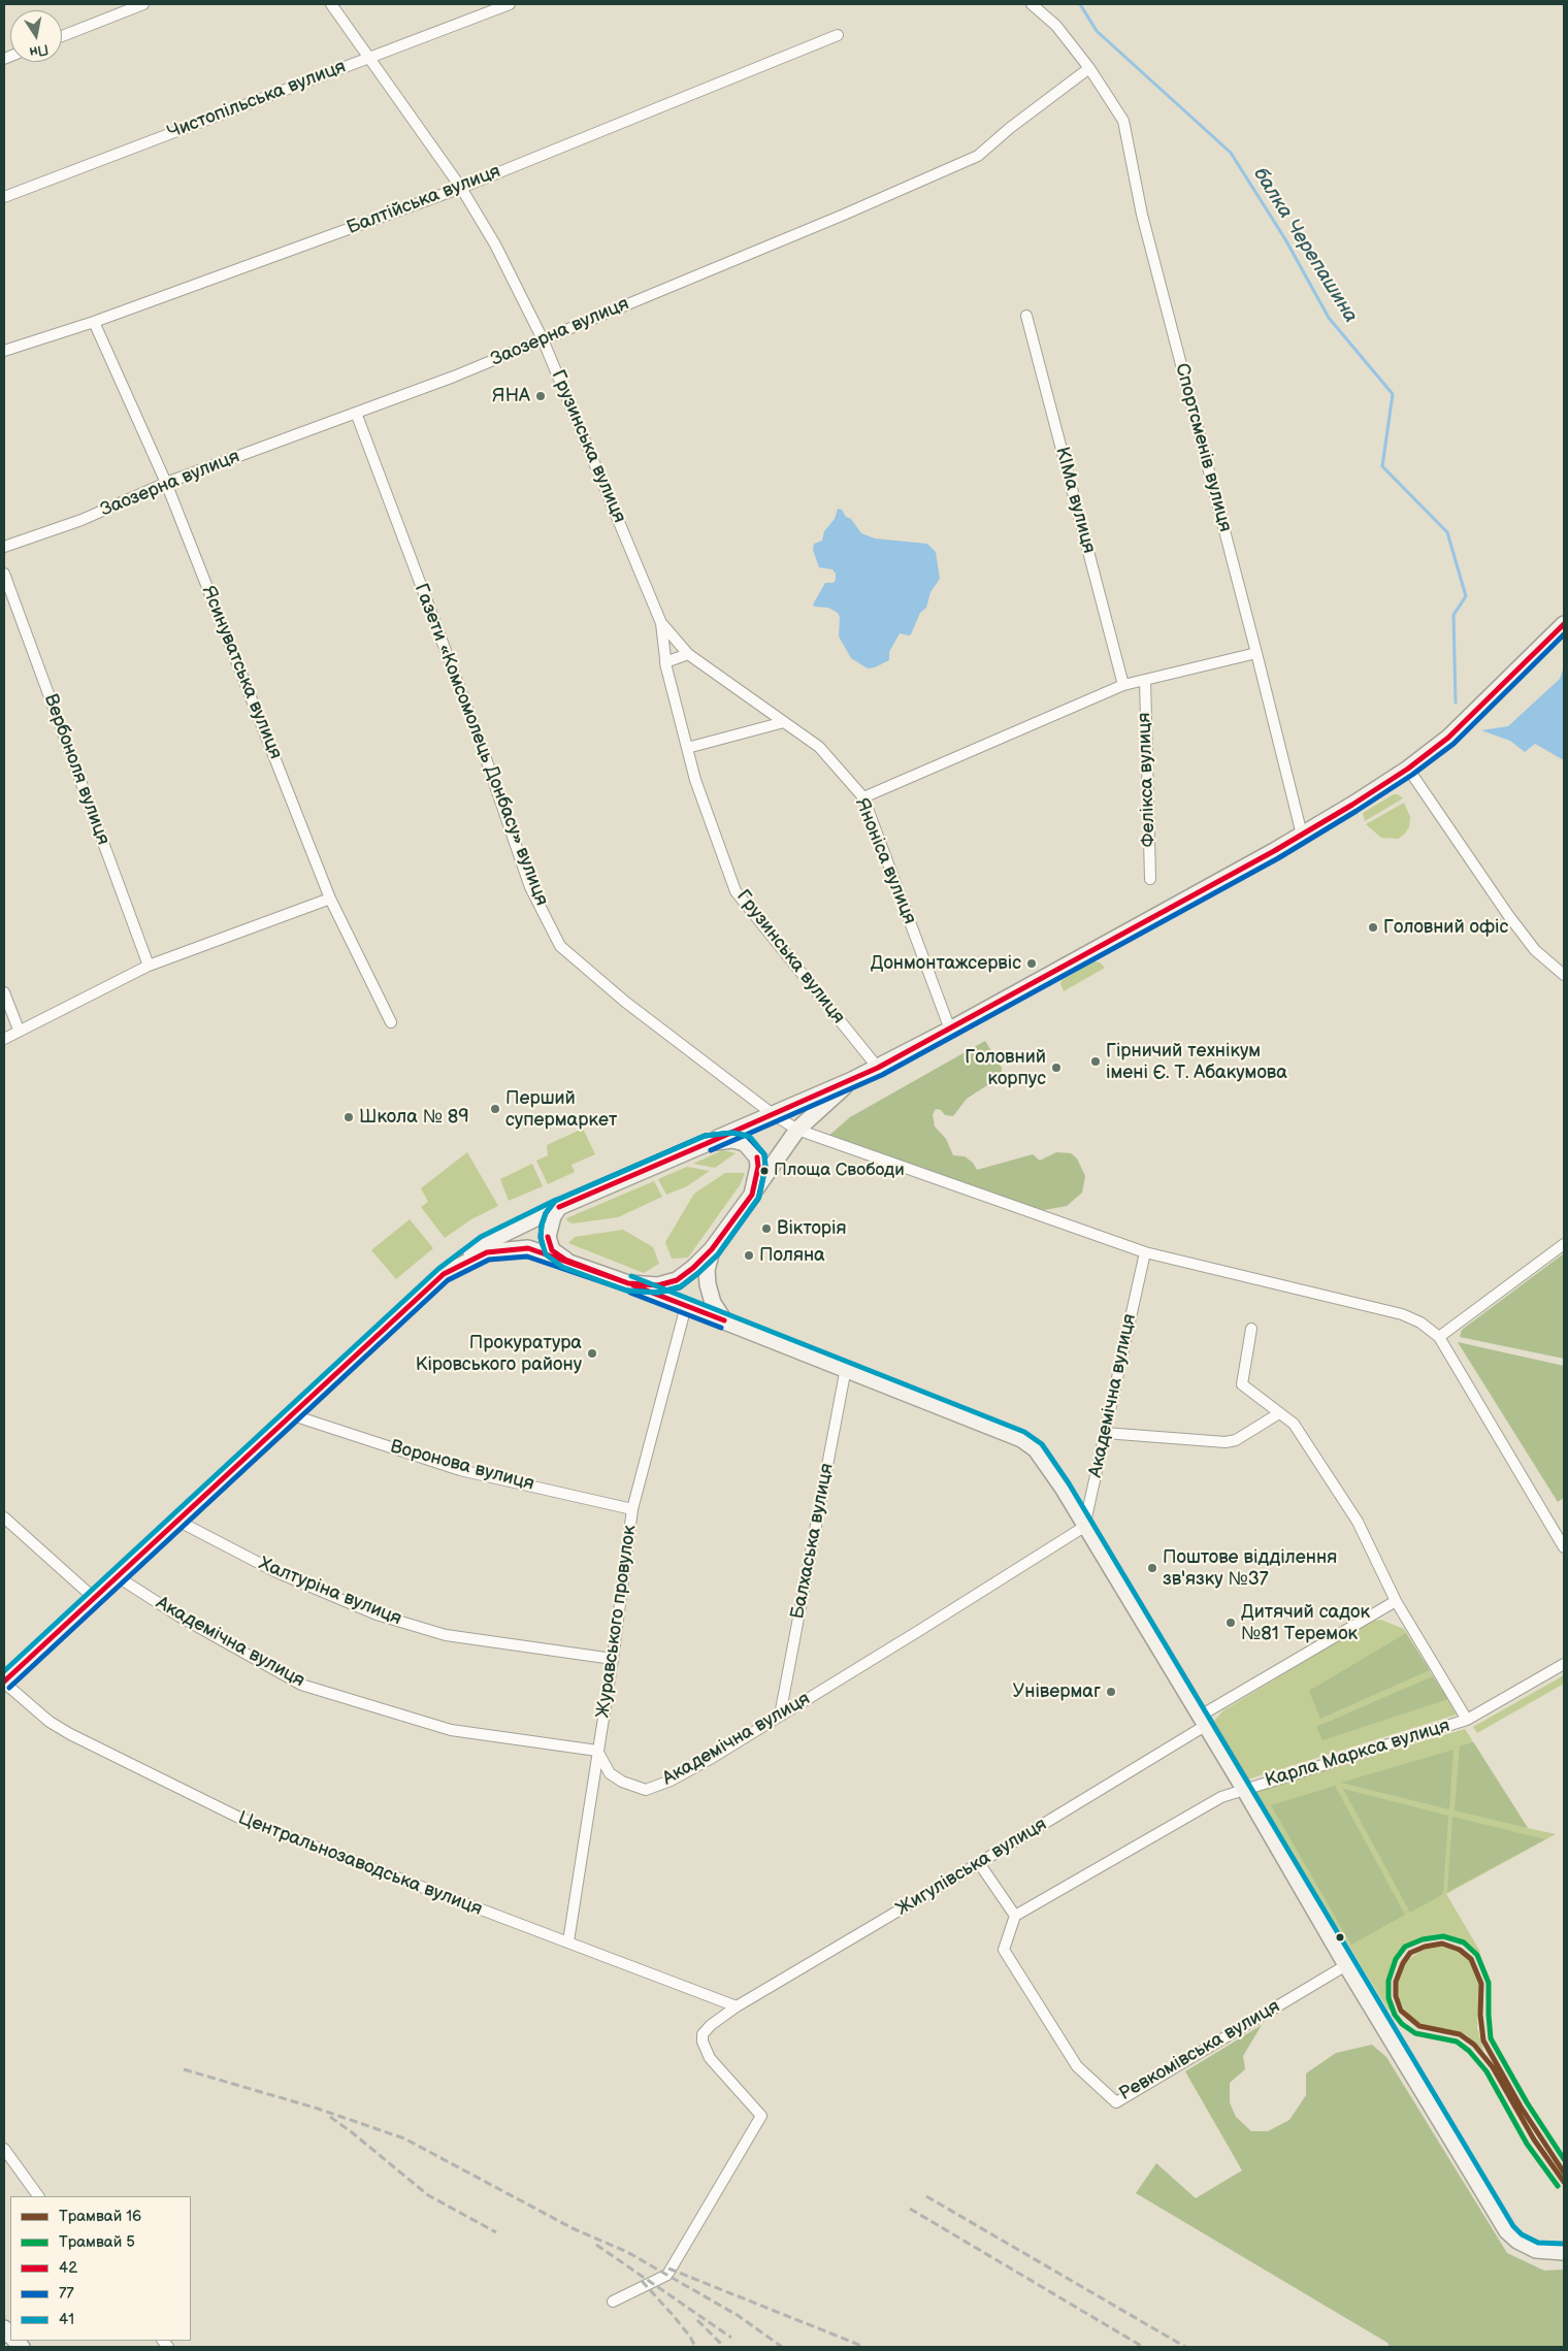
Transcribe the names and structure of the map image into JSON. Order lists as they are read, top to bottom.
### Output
{
  "streets": {
    "street": [
      "Чистопільська вулиця",
      "Балтійська вулиця",
      "Заозерна вулиця",
      "Грузинська вулиця",
      "Спортсменів вулиця",
      "КІМа вулиця",
      "Ясинуватська вулиця",
      "Газети «Комсомолець Донбасу» вулиця",
      "Вербоноля вулиця",
      "Фелікса вулиця",
      "Яноніса вулиця",
      "Академічна вулиця",
      "Воронова вулиця",
      "Балхаська вулиця",
      "Халтуріна вулиця",
      "Журавського провулок",
      "Карла Маркса вулиця",
      "Центральнозаводська вулиця",
      "Жигулівська вулиця",
      "Ревкомівська вулиця"
    ]
  },
  "crossings": [
    ["Чистопільська вулиця", "Грузинська вулиця"],
    ["Балтійська вулиця", "Грузинська вулиця"],
    ["Балтійська вулиця", "Ясинуватська вулиця"],
    ["Заозерна вулиця", "Грузинська вулиця"],
    ["Заозерна вулиця", "Спортсменів вулиця"],
    ["Заозерна вулиця", "Ясинуватська вулиця"],
    ["Заозерна вулиця", "Газети «Комсомолець Донбасу» вулиця"],
    ["Грузинська вулиця", "Яноніса вулиця"],
    ["Газети «Комсомолець Донбасу» вулиця", "Академічна вулиця"],
    ["Академічна вулиця", "Балхаська вулиця"],
    ["Академічна вулиця", "Журавського провулок"],
    ["Воронова вулиця", "Журавського провулок"],
    ["Халтуріна вулиця", "Журавського провулок"],
    ["Журавського провулок", "Центральнозаводська вулиця"],
    ["Карла Маркса вулиця", "Ревкомівська вулиця"],
    ["Центральнозаводська вулиця", "Жигулівська вулиця"]
  ],
  "water": ["балка Черепашина"],
  "places": [
    "ЯНА",
    "Головний офіс",
    "Донмонтажсервіс",
    "Гірничий технікум імені Є. Т. Абакумова",
    "Головний корпус",
    "Перший супермаркет",
    "Школа № 89",
    "Площа Свободи",
    "Вікторія",
    "Поляна",
    "Прокуратура Кіровського району",
    "Поштове відділення зв'язку №37",
    "Дитячий садок №81 Теремок",
    "Універмаг"
  ],
  "lines": [
    "transit line 42",
    "transit line 77",
    "transit line 41",
    "tram line 5",
    "tram line 16"
  ],
  "legend": [
    "Трамвай 16",
    "Трамвай 5",
    "42",
    "77",
    "41"
  ],
  "north": "bottom"
}
